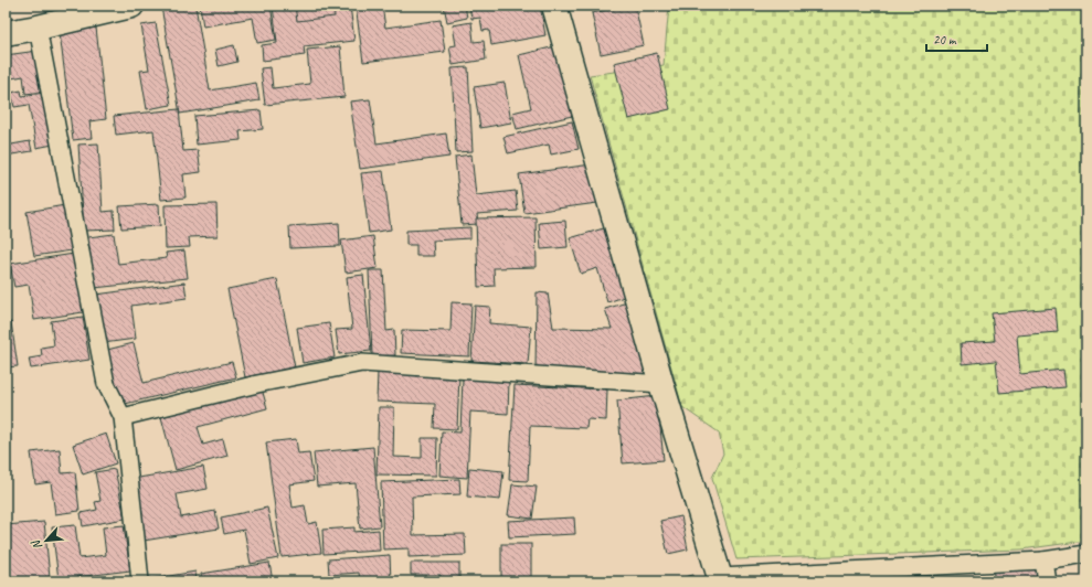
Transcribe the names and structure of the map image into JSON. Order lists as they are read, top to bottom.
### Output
{
  "scale_bar": "20 m",
  "north": "bottom left"
}
